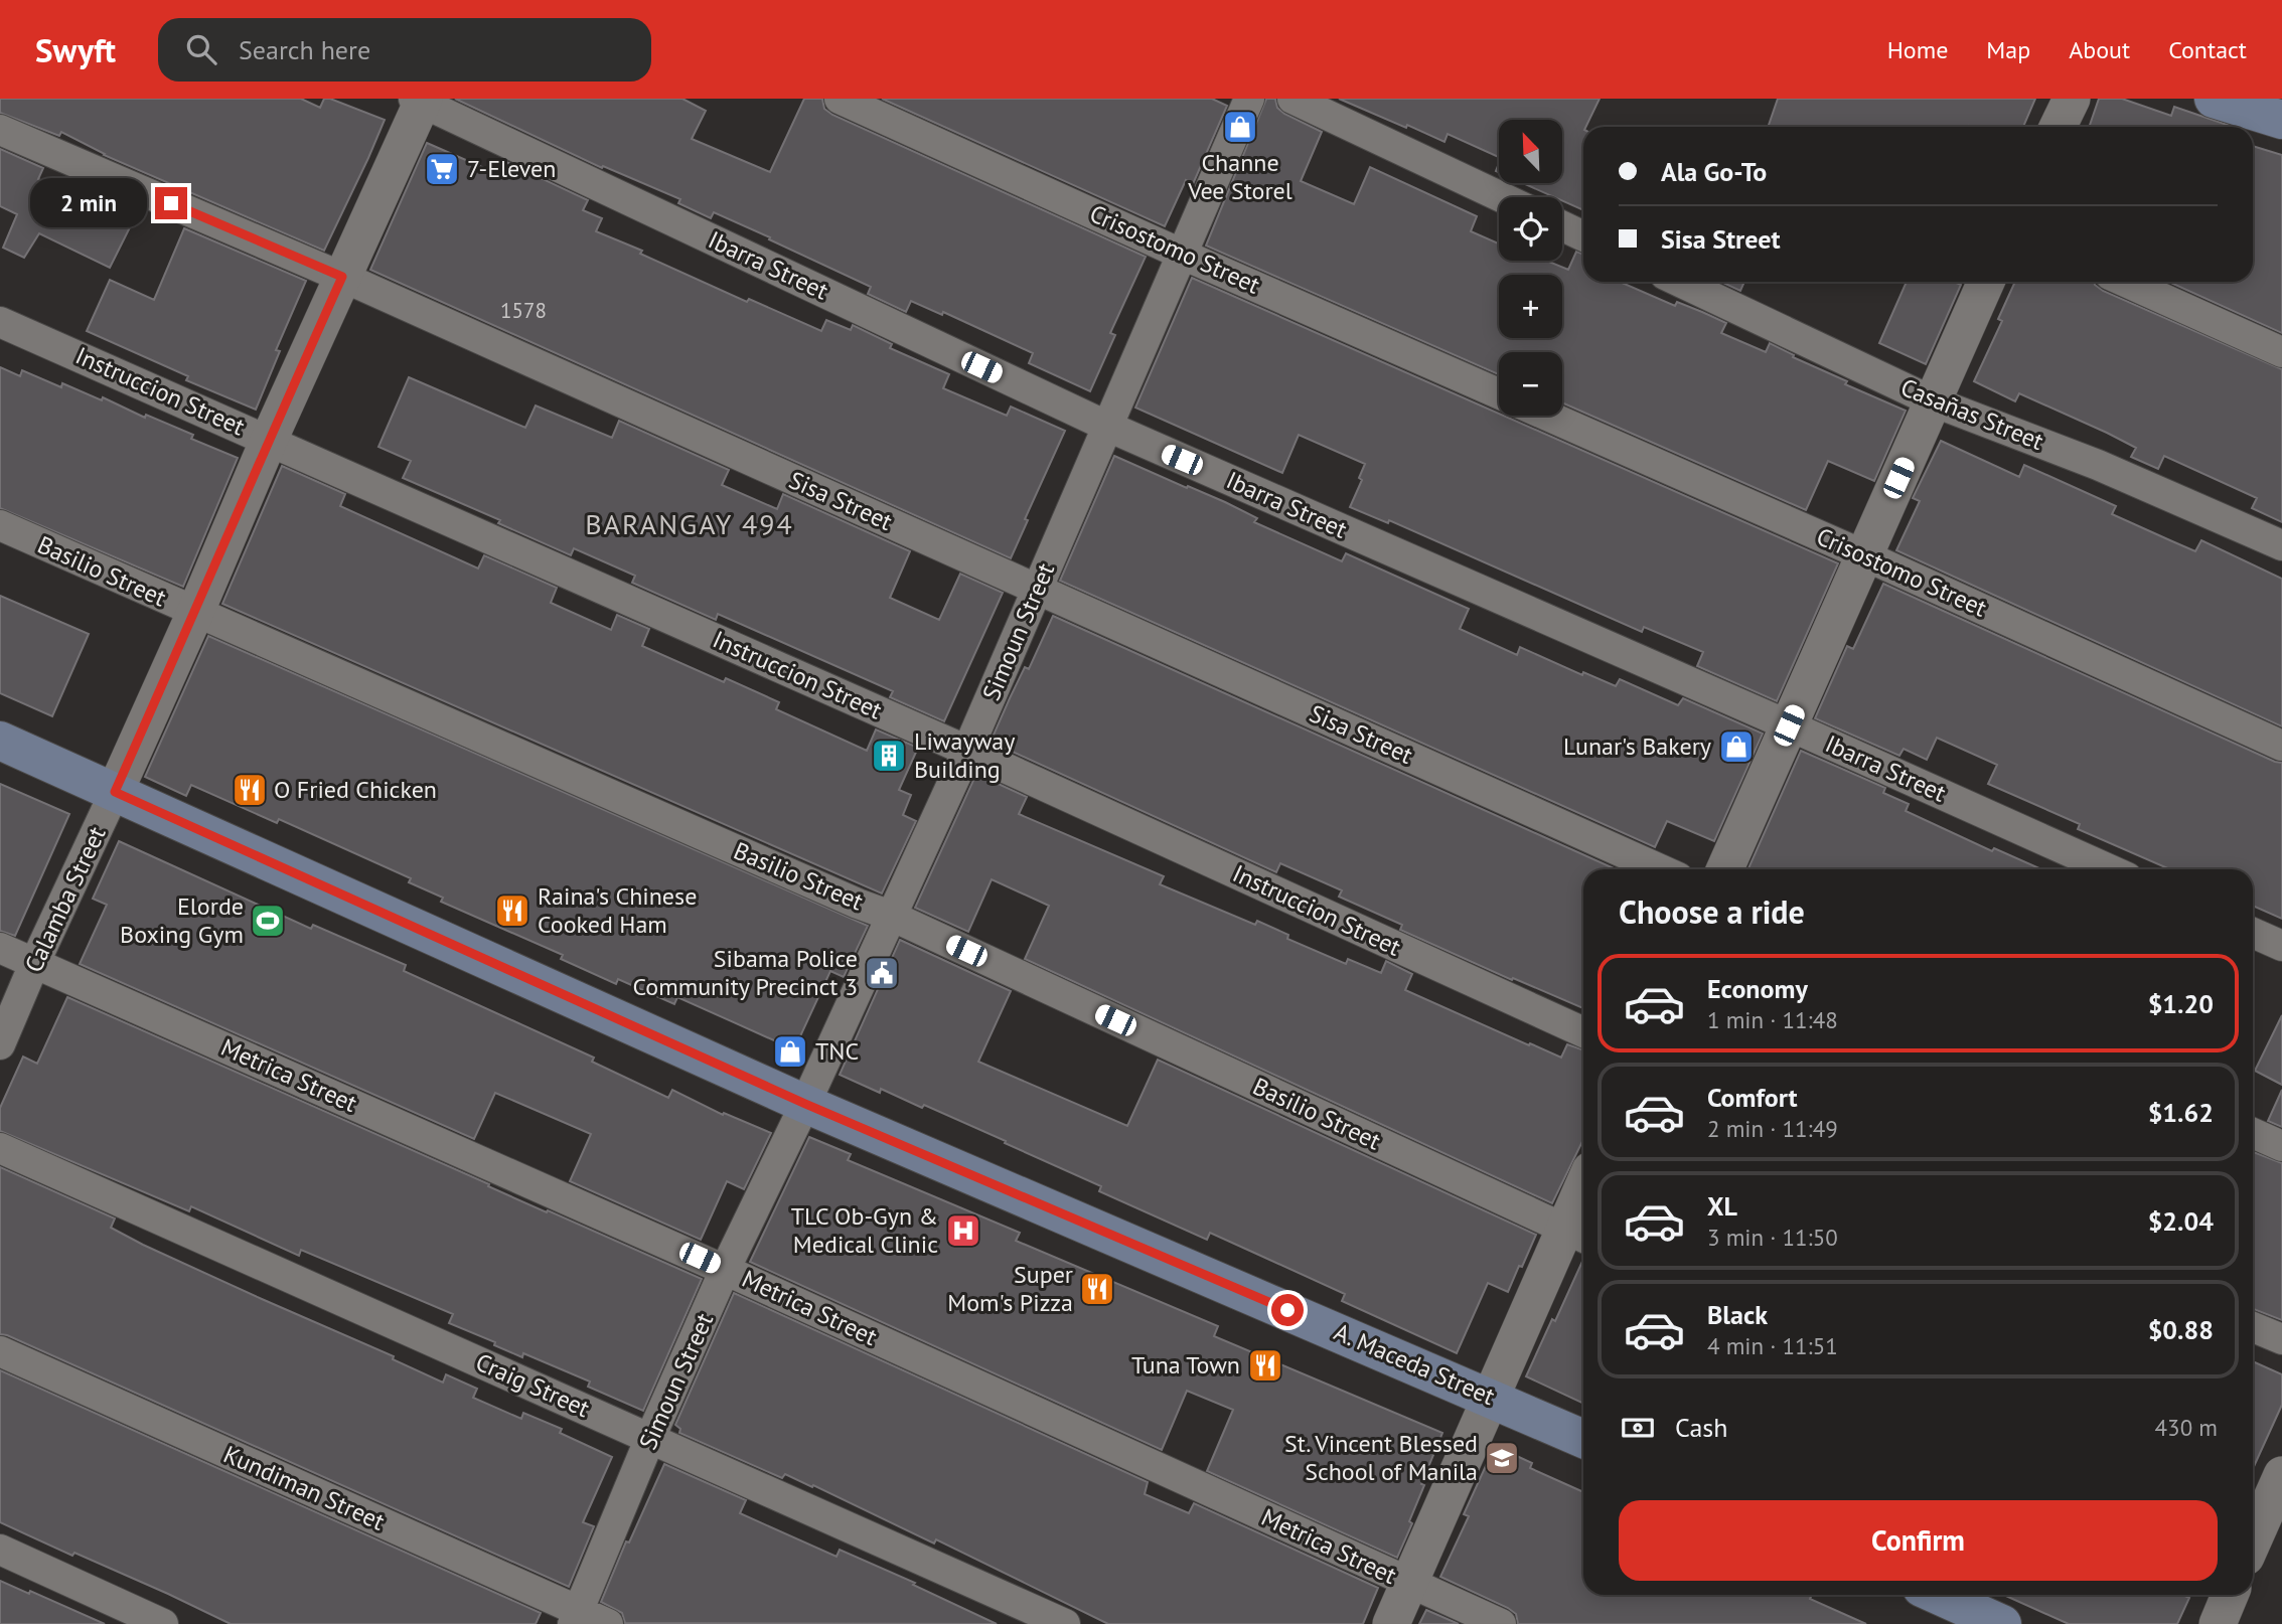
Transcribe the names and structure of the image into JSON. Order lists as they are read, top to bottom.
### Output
{
  "streets": {
    "main road": ["A. Maceda Street"],
    "street": [
      "Crisostomo Street",
      "Ibarra Street",
      "Instruccion Street",
      "Casañas Street",
      "Sisa Street",
      "Basilio Street",
      "Simoun Street",
      "Calamba Street",
      "Metrica Street",
      "Craig Street",
      "Kundiman Street"
    ]
  },
  "crossings": [
    ["Crisostomo Street", "Simoun Street"],
    ["Ibarra Street", "Simoun Street"],
    ["Ibarra Street", "Calamba Street"],
    ["Instruccion Street", "Simoun Street"],
    ["Instruccion Street", "Calamba Street"],
    ["Sisa Street", "Simoun Street"],
    ["Sisa Street", "Calamba Street"],
    ["Basilio Street", "Simoun Street"],
    ["Basilio Street", "Calamba Street"],
    ["Simoun Street", "Metrica Street"],
    ["Simoun Street", "A. Maceda Street"],
    ["Simoun Street", "Craig Street"],
    ["Simoun Street", "Kundiman Street"],
    ["Calamba Street", "Metrica Street"],
    ["Calamba Street", "A. Maceda Street"]
  ],
  "districts": ["BARANGAY 494"],
  "places": {
    "shop": ["Channe Vee Storel", "Lunar's Bakery", "TNC"],
    "supermarket": ["7-Eleven"],
    "building": ["Liwayway Building"],
    "restaurant": [
      "O Fried Chicken",
      "Raina's Chinese Cooked Ham",
      "Super Mom's Pizza",
      "Tuna Town"
    ],
    "sports": ["Elorde Boxing Gym"],
    "public building": ["Sibama Police Community Precinct 3"],
    "hospital": ["TLC Ob-Gyn & Medical Clinic"],
    "school or university": ["St. Vincent Blessed School of Manila"]
  },
  "house_numbers": ["1578"],
  "north": "top left",
  "page": {
    "header": "Swyft",
    "search": "Search here",
    "nav": [
      "Home",
      "Map",
      "About",
      "Contact"
    ],
    "map_buttons": ["+", "−"],
    "banner": ["Ala Go-To", "Sisa Street"],
    "bubble": "2 min",
    "heading": "Choose a ride",
    "list": [
      {
        "name": "Economy",
        "note": "1 min · 11:48",
        "value": "$1.20"
      },
      {
        "name": "Comfort",
        "note": "2 min · 11:49",
        "value": "$1.62"
      },
      {
        "name": "XL",
        "note": "3 min · 11:50",
        "value": "$2.04"
      },
      {
        "name": "Black",
        "note": "4 min · 11:51",
        "value": "$0.88"
      }
    ],
    "pay": ["Cash", "430 m"],
    "buttons": "Confirm"
  }
}
